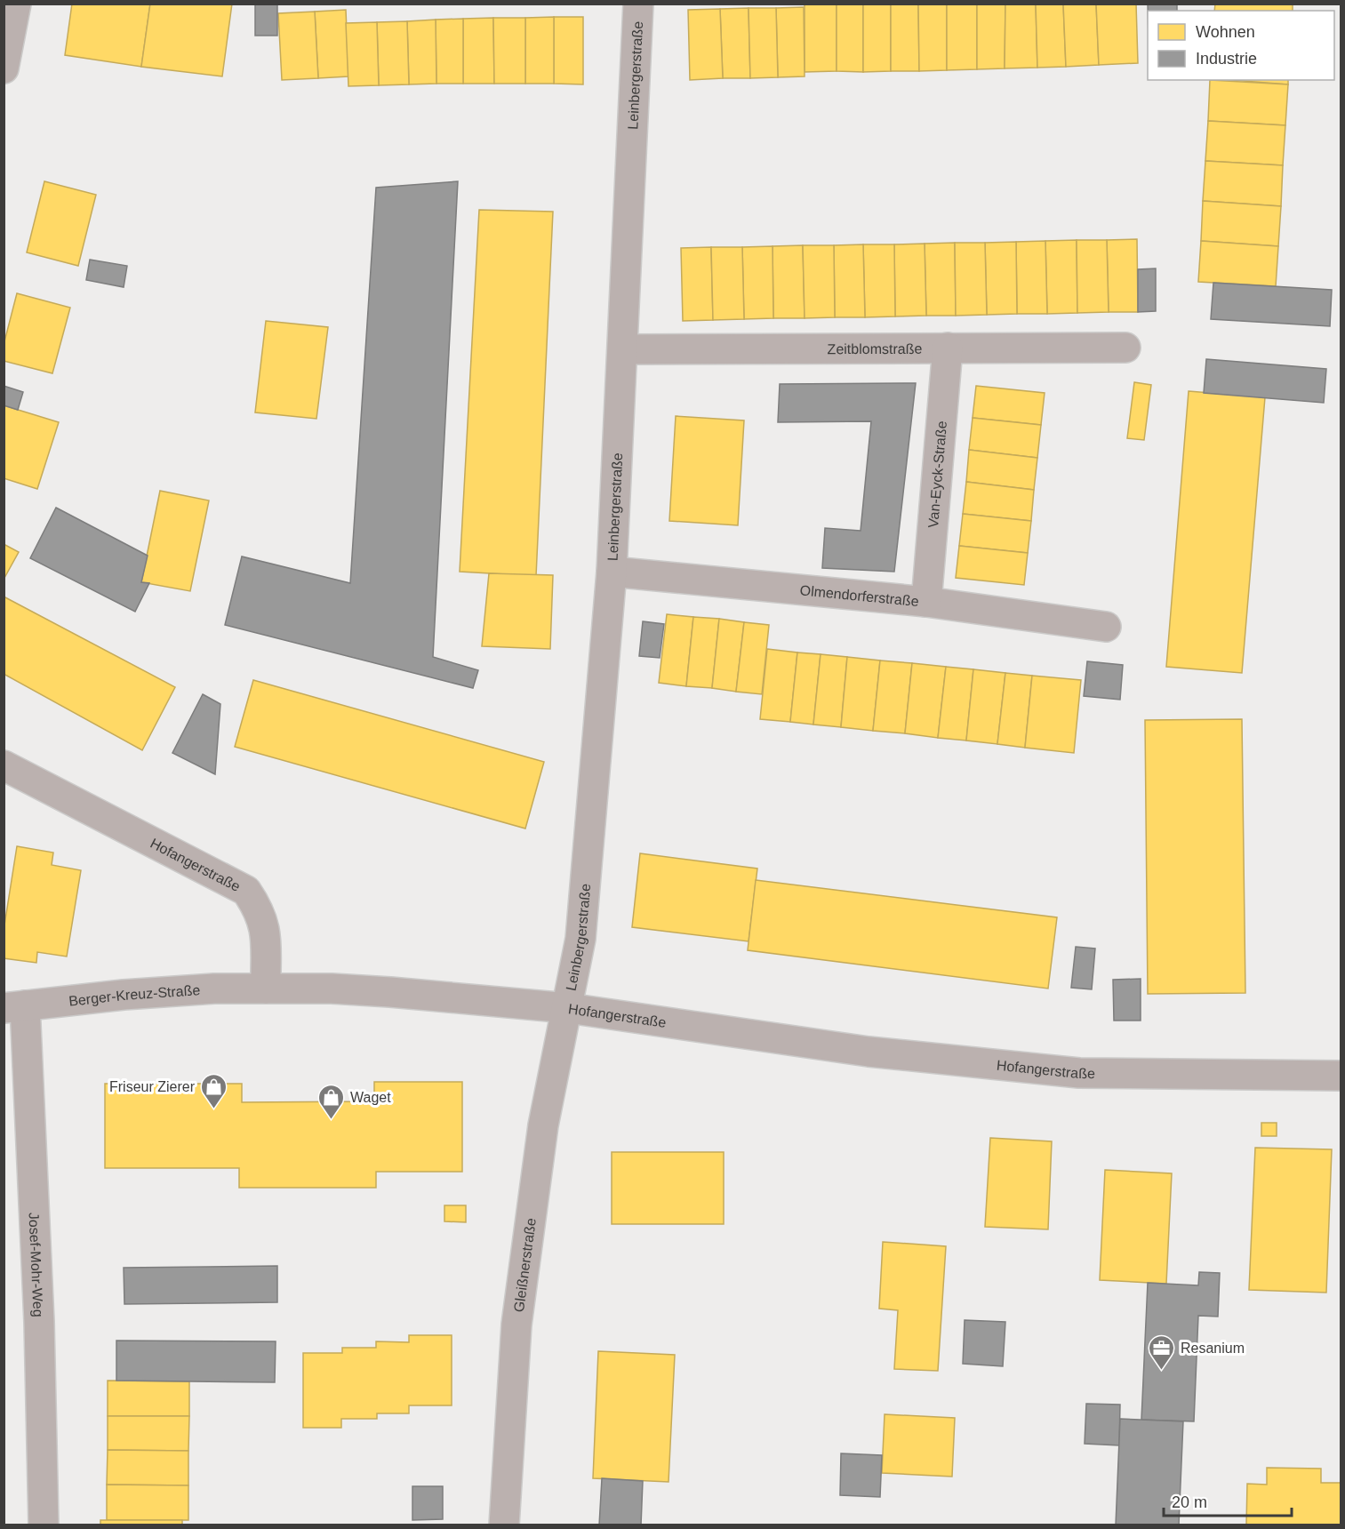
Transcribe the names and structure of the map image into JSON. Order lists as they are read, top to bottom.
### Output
{
  "streets": {
    "street": [
      "Leinbergerstraße",
      "Zeitblomstraße",
      "Van-Eyck-Straße",
      "Olmendorferstraße",
      "Hofangerstraße",
      "Berger-Kreuz-Straße",
      "Josef-Mohr-Weg",
      "Gleißnerstraße"
    ]
  },
  "crossings": [
    ["Leinbergerstraße", "Zeitblomstraße"],
    ["Leinbergerstraße", "Olmendorferstraße"],
    ["Leinbergerstraße", "Hofangerstraße"],
    ["Leinbergerstraße", "Gleißnerstraße"],
    ["Zeitblomstraße", "Van-Eyck-Straße"],
    ["Van-Eyck-Straße", "Olmendorferstraße"],
    ["Hofangerstraße", "Berger-Kreuz-Straße"],
    ["Hofangerstraße", "Gleißnerstraße"],
    ["Berger-Kreuz-Straße", "Josef-Mohr-Weg"]
  ],
  "places": {
    "shop": ["Friseur Zierer", "Waget"],
    "office": ["Resanium"]
  },
  "legend": ["Wohnen", "Industrie"],
  "scale_bar": "20 m"
}
